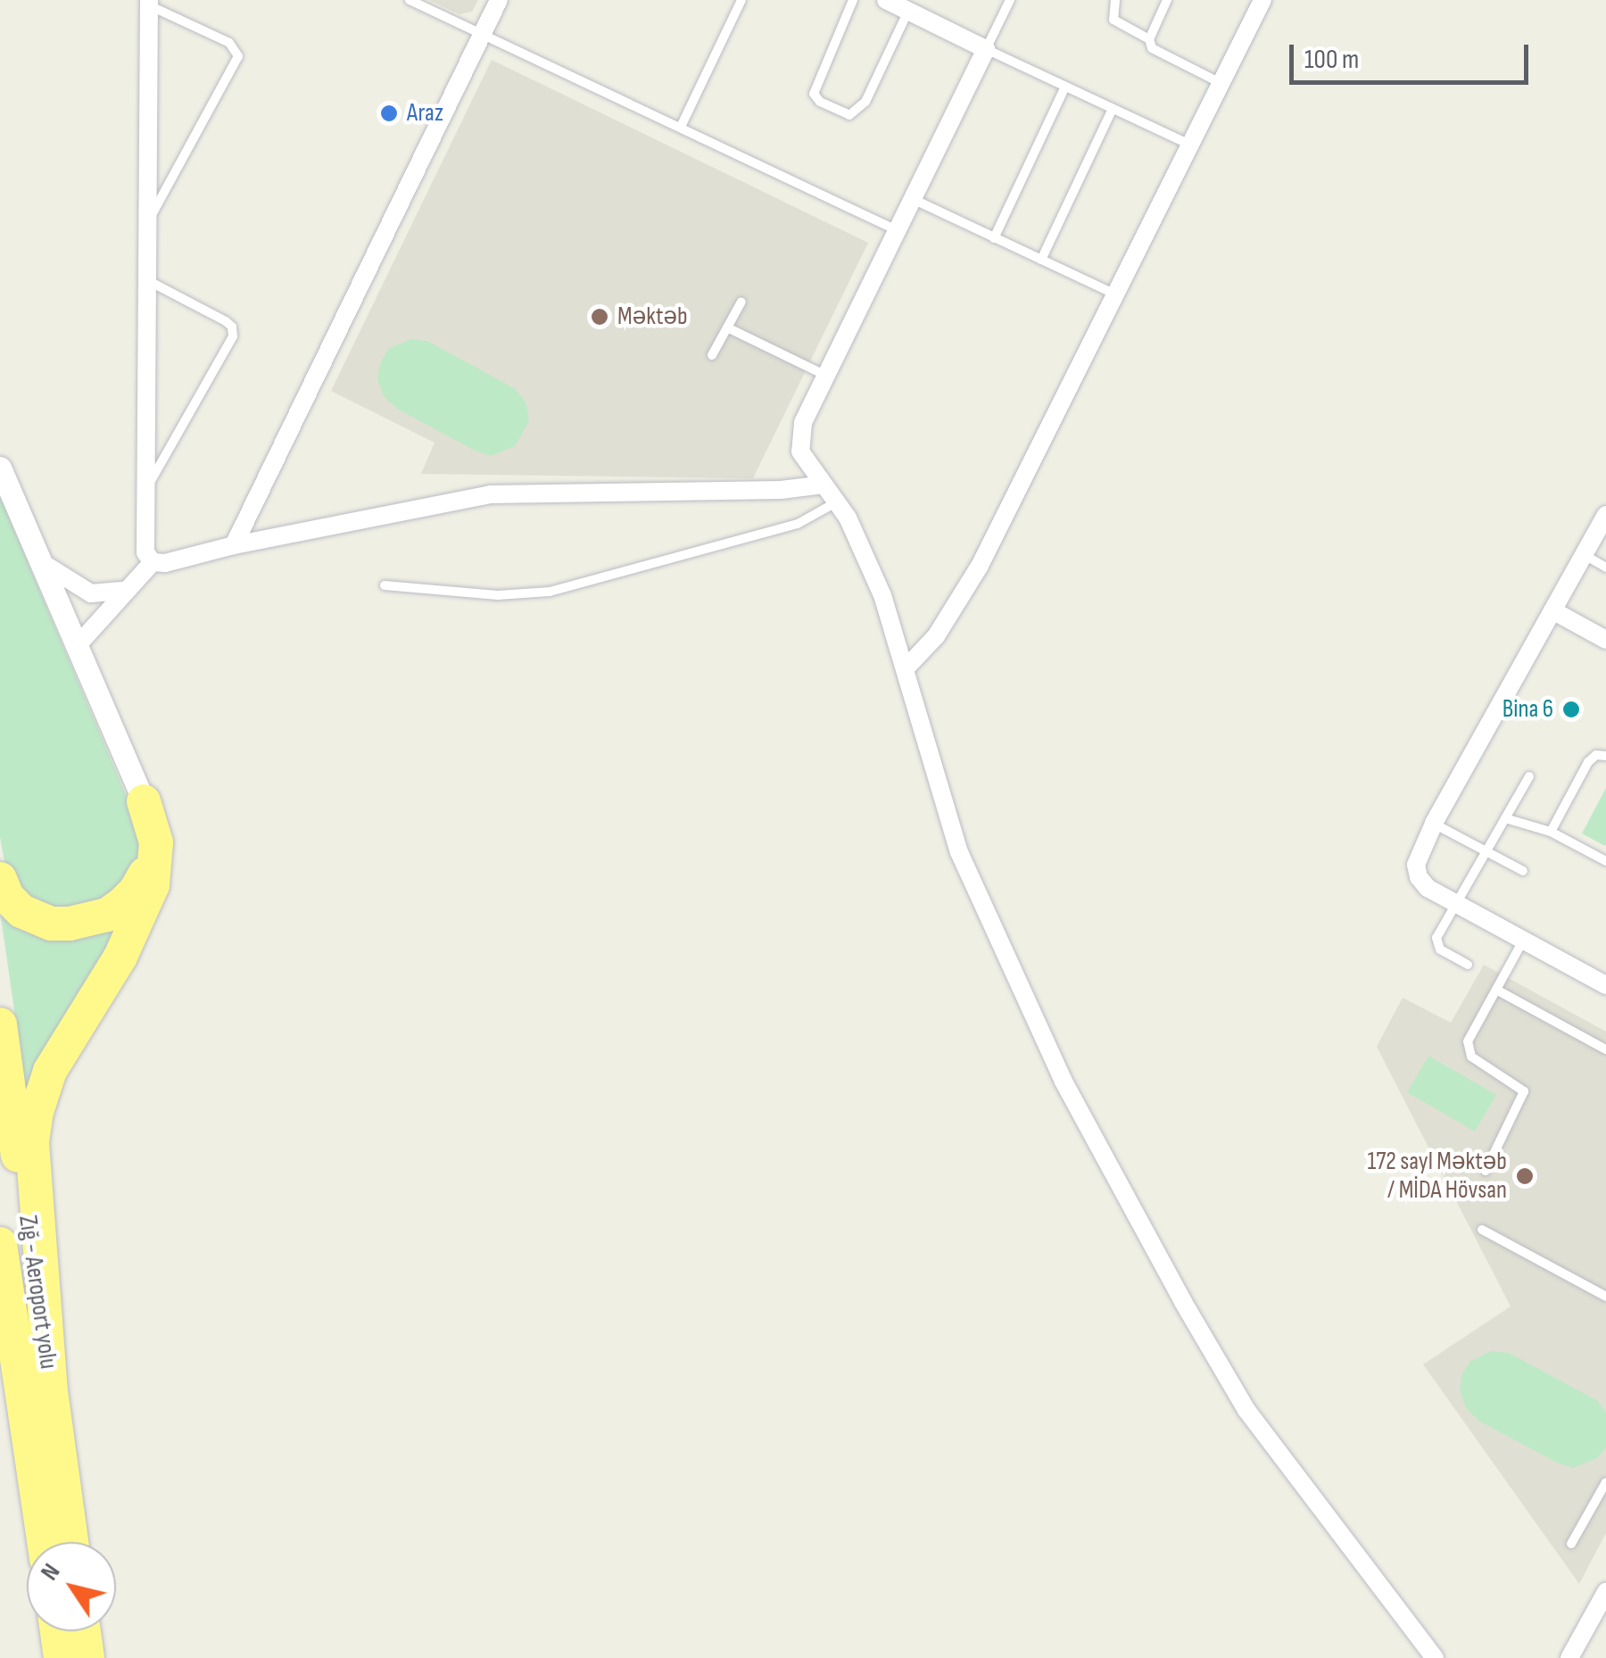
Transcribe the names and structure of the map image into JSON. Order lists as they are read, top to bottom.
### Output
{
  "streets": {
    "highway": ["Zığ - Aeroport yolu"]
  },
  "places": [
    "Araz",
    "Məktəb",
    "Bina 6",
    "172 sayl Məktəb / MİDA Hövsan"
  ],
  "scale_bar": "100 m",
  "north": "top left"
}
